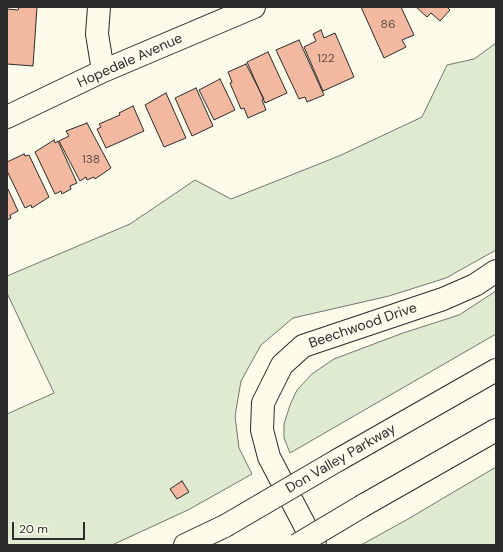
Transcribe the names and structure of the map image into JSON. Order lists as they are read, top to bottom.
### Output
{
  "streets": {
    "main road": ["Hopedale Avenue", "Beechwood Drive", "Don Valley Parkway"]
  },
  "house_numbers": ["86", "122", "138"],
  "scale_bar": "20 m"
}
